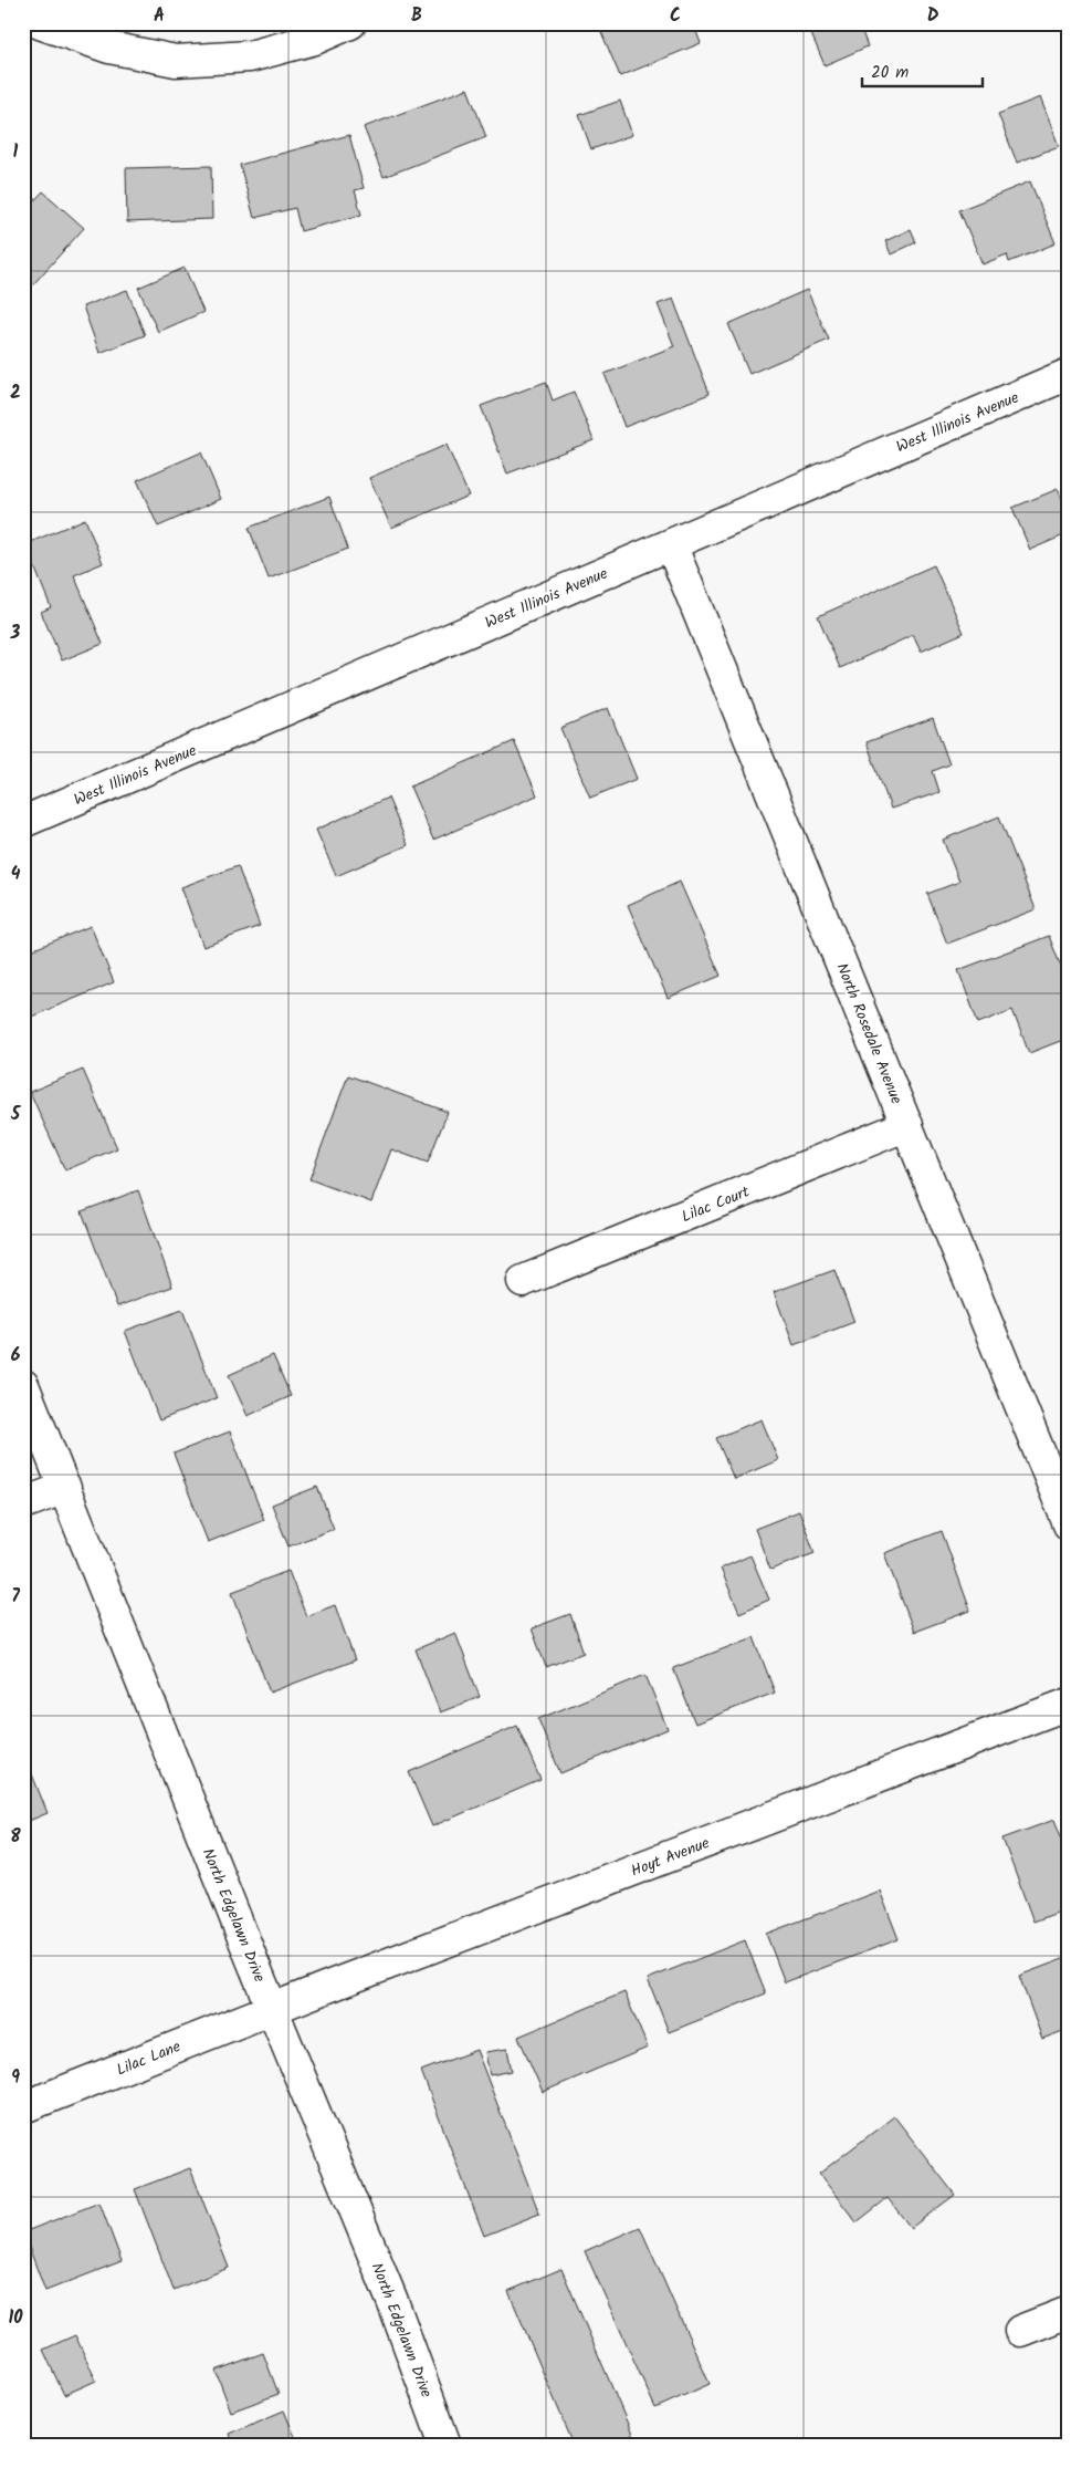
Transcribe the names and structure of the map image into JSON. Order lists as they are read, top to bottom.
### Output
{
  "streets": {
    "street": [
      "West Illinois Avenue",
      "North Rosedale Avenue",
      "Lilac Court",
      "Hoyt Avenue",
      "North Edgelawn Drive",
      "Lilac Lane"
    ]
  },
  "crossings": [
    ["West Illinois Avenue", "North Rosedale Avenue"],
    ["North Rosedale Avenue", "Lilac Court"],
    ["Hoyt Avenue", "North Edgelawn Drive"],
    ["Hoyt Avenue", "Lilac Lane"],
    ["North Edgelawn Drive", "Lilac Lane"]
  ],
  "scale_bar": "20 m",
  "grid": {
    "columns": [
      "A",
      "B",
      "C",
      "D"
    ],
    "rows": [
      "1",
      "2",
      "3",
      "4",
      "5",
      "6",
      "7",
      "8",
      "9",
      "10"
    ]
  }
}
